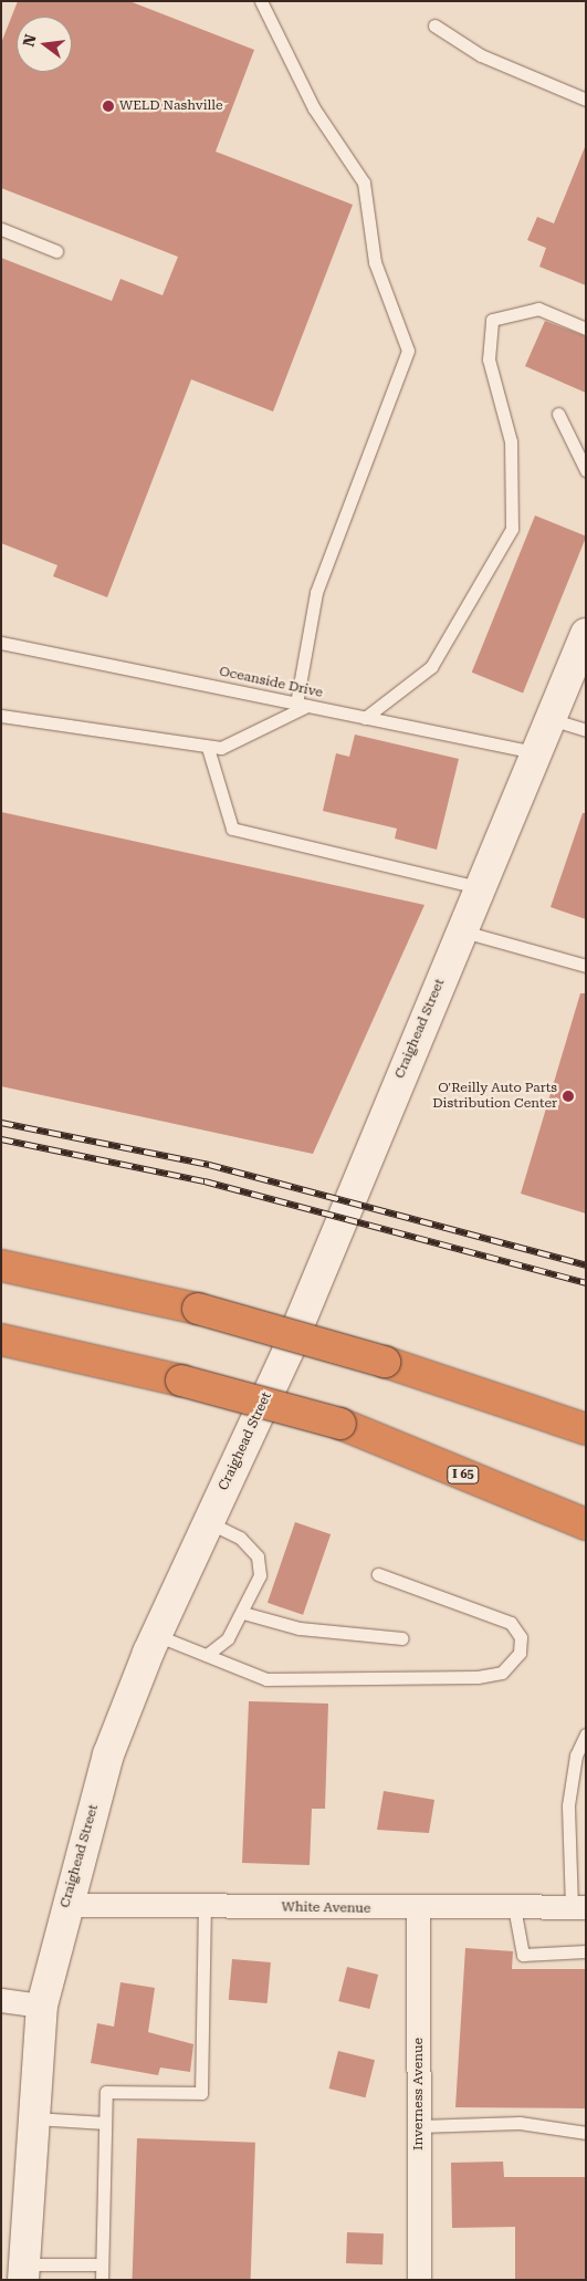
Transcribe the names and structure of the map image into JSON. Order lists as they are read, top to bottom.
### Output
{
  "streets": {
    "highway": ["I 65"],
    "street": ["Craighead Street", "White Avenue", "Inverness Avenue"],
    "lane": ["Oceanside Drive"]
  },
  "crossings": [
    ["Oceanside Drive", "Craighead Street"],
    ["Craighead Street", "White Avenue"],
    ["White Avenue", "Inverness Avenue"]
  ],
  "places": ["WELD Nashville", "O'Reilly Auto Parts Distribution Center"],
  "north": "left"
}
